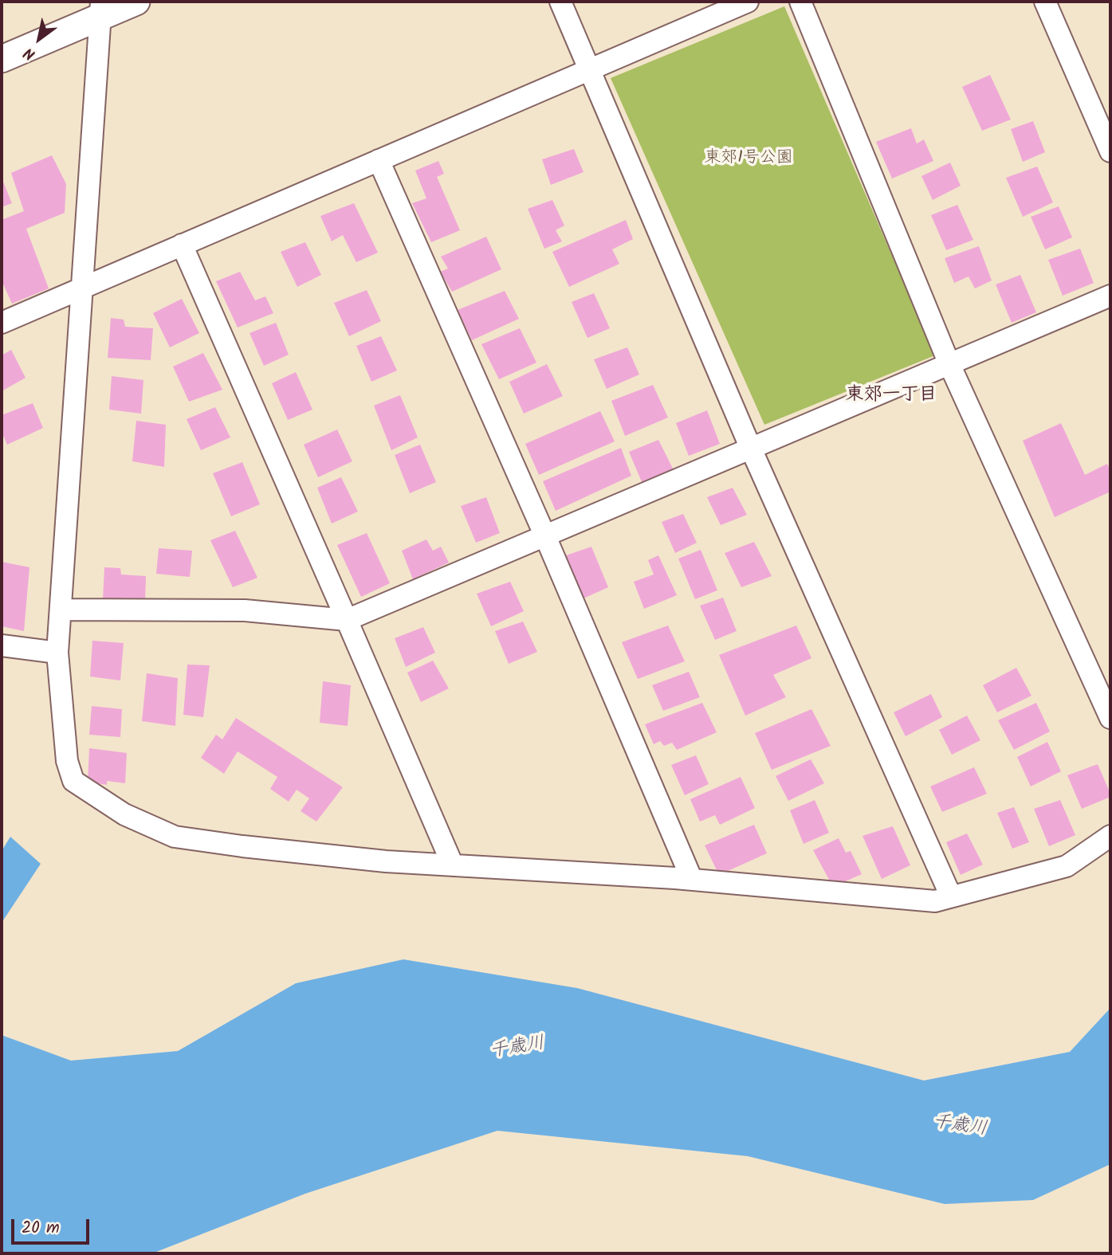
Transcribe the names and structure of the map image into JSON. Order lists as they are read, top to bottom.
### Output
{
  "districts": ["東郊一丁目"],
  "water": ["千歳川"],
  "parks": ["東郊1号公園"],
  "scale_bar": "20 m",
  "north": "bottom left"
}
